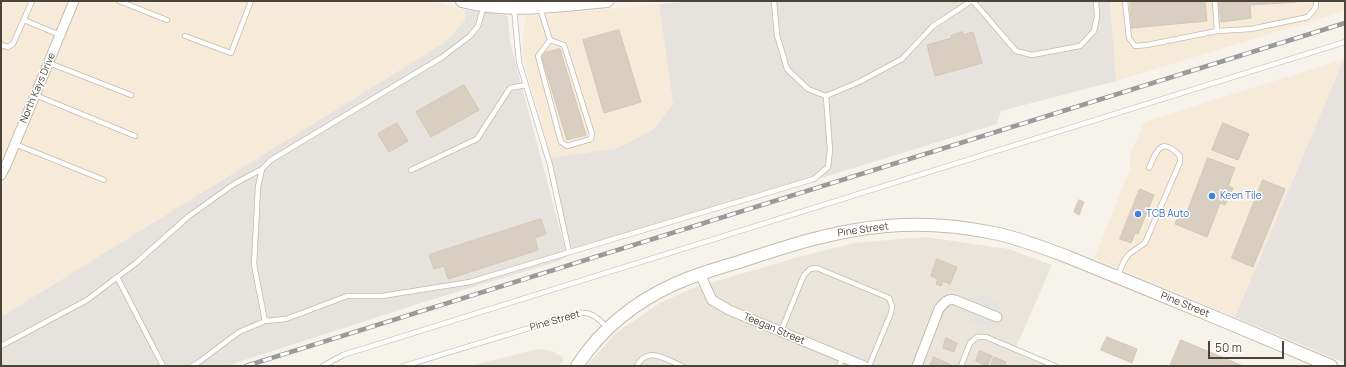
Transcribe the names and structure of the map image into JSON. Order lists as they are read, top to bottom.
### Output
{
  "streets": {
    "street": ["North Kays Drive", "Pine Street", "Teegan Street"]
  },
  "crossings": [
    ["Pine Street", "Teegan Street"]
  ],
  "places": ["Keen Tile", "TCB Auto"],
  "scale_bar": "50 m"
}
